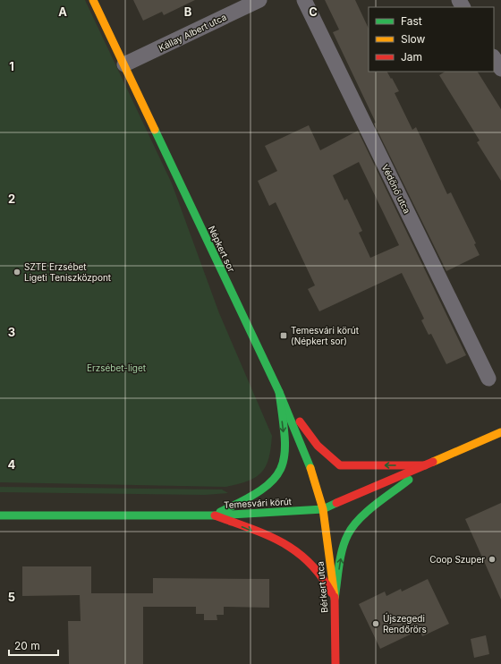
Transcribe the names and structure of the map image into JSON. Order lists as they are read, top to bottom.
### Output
{
  "streets": {
    "street": [
      "Kállay Albert utca",
      "Védőnő utca",
      "Népkert sor",
      "Temesvári körút",
      "Bérkert utca"
    ]
  },
  "crossings": [
    ["Kállay Albert utca", "Népkert sor"],
    ["Népkert sor", "Temesvári körút"],
    ["Népkert sor", "Bérkert utca"],
    ["Temesvári körút", "Bérkert utca"]
  ],
  "parks": ["Erzsébet-liget"],
  "places": {
    "other": ["SZTE Erzsébet Ligeti Teniszközpont", "Coop Szuper", "Újszegedi Rendőrörs"],
    "transit": ["Temesvári körút (Népkert sor)"]
  },
  "legend": ["Fast", "Slow", "Jam"],
  "scale_bar": "20 m",
  "grid": {
    "columns": ["A", "B", "C"],
    "rows": [
      "1",
      "2",
      "3",
      "4",
      "5"
    ]
  }
}
